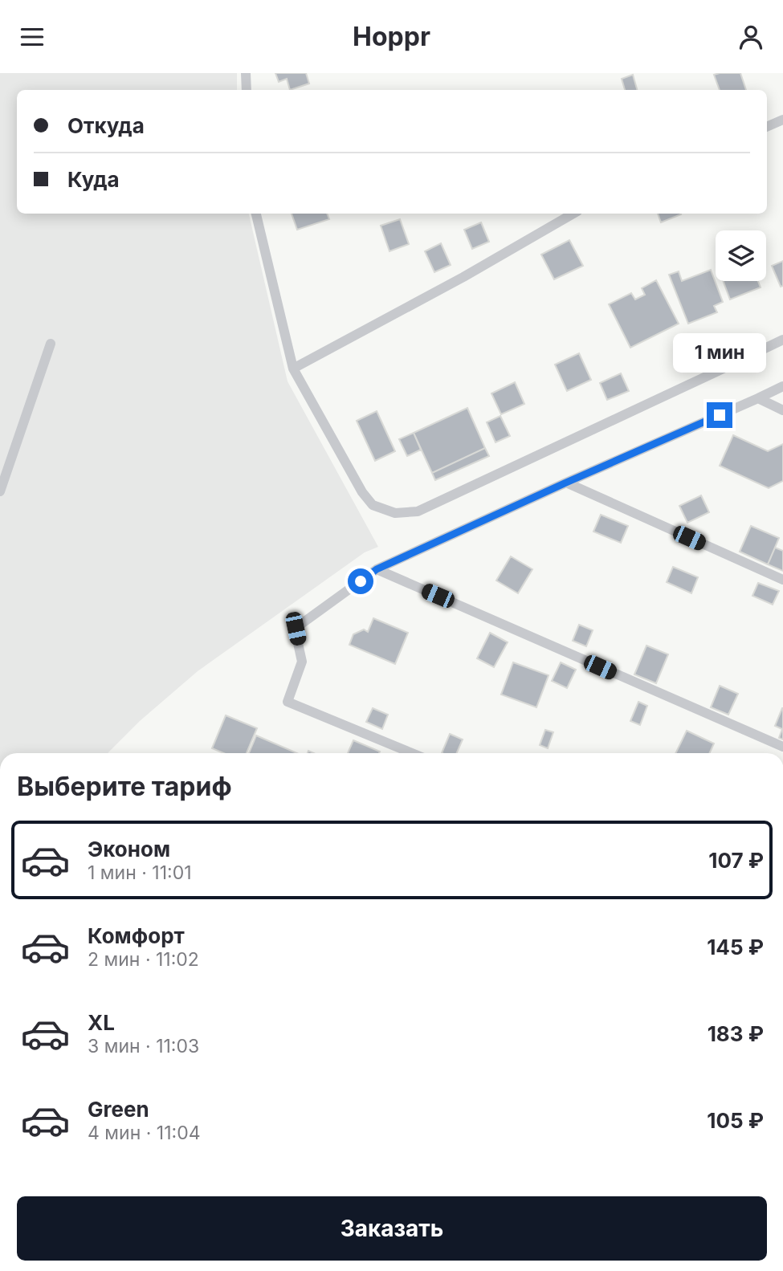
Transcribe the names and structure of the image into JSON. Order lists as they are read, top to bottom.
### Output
{
  "page": {
    "header": "Hoppr",
    "banner": ["Откуда", "Куда"],
    "bubble": "1 мин",
    "heading": "Выберите тариф",
    "list": [
      {
        "name": "Эконом",
        "note": "1 мин · 11:01",
        "value": "107 ₽"
      },
      {
        "name": "Комфорт",
        "note": "2 мин · 11:02",
        "value": "145 ₽"
      },
      {
        "name": "XL",
        "note": "3 мин · 11:03",
        "value": "183 ₽"
      },
      {
        "name": "Green",
        "note": "4 мин · 11:04",
        "value": "105 ₽"
      }
    ],
    "buttons": "Заказать"
  }
}
